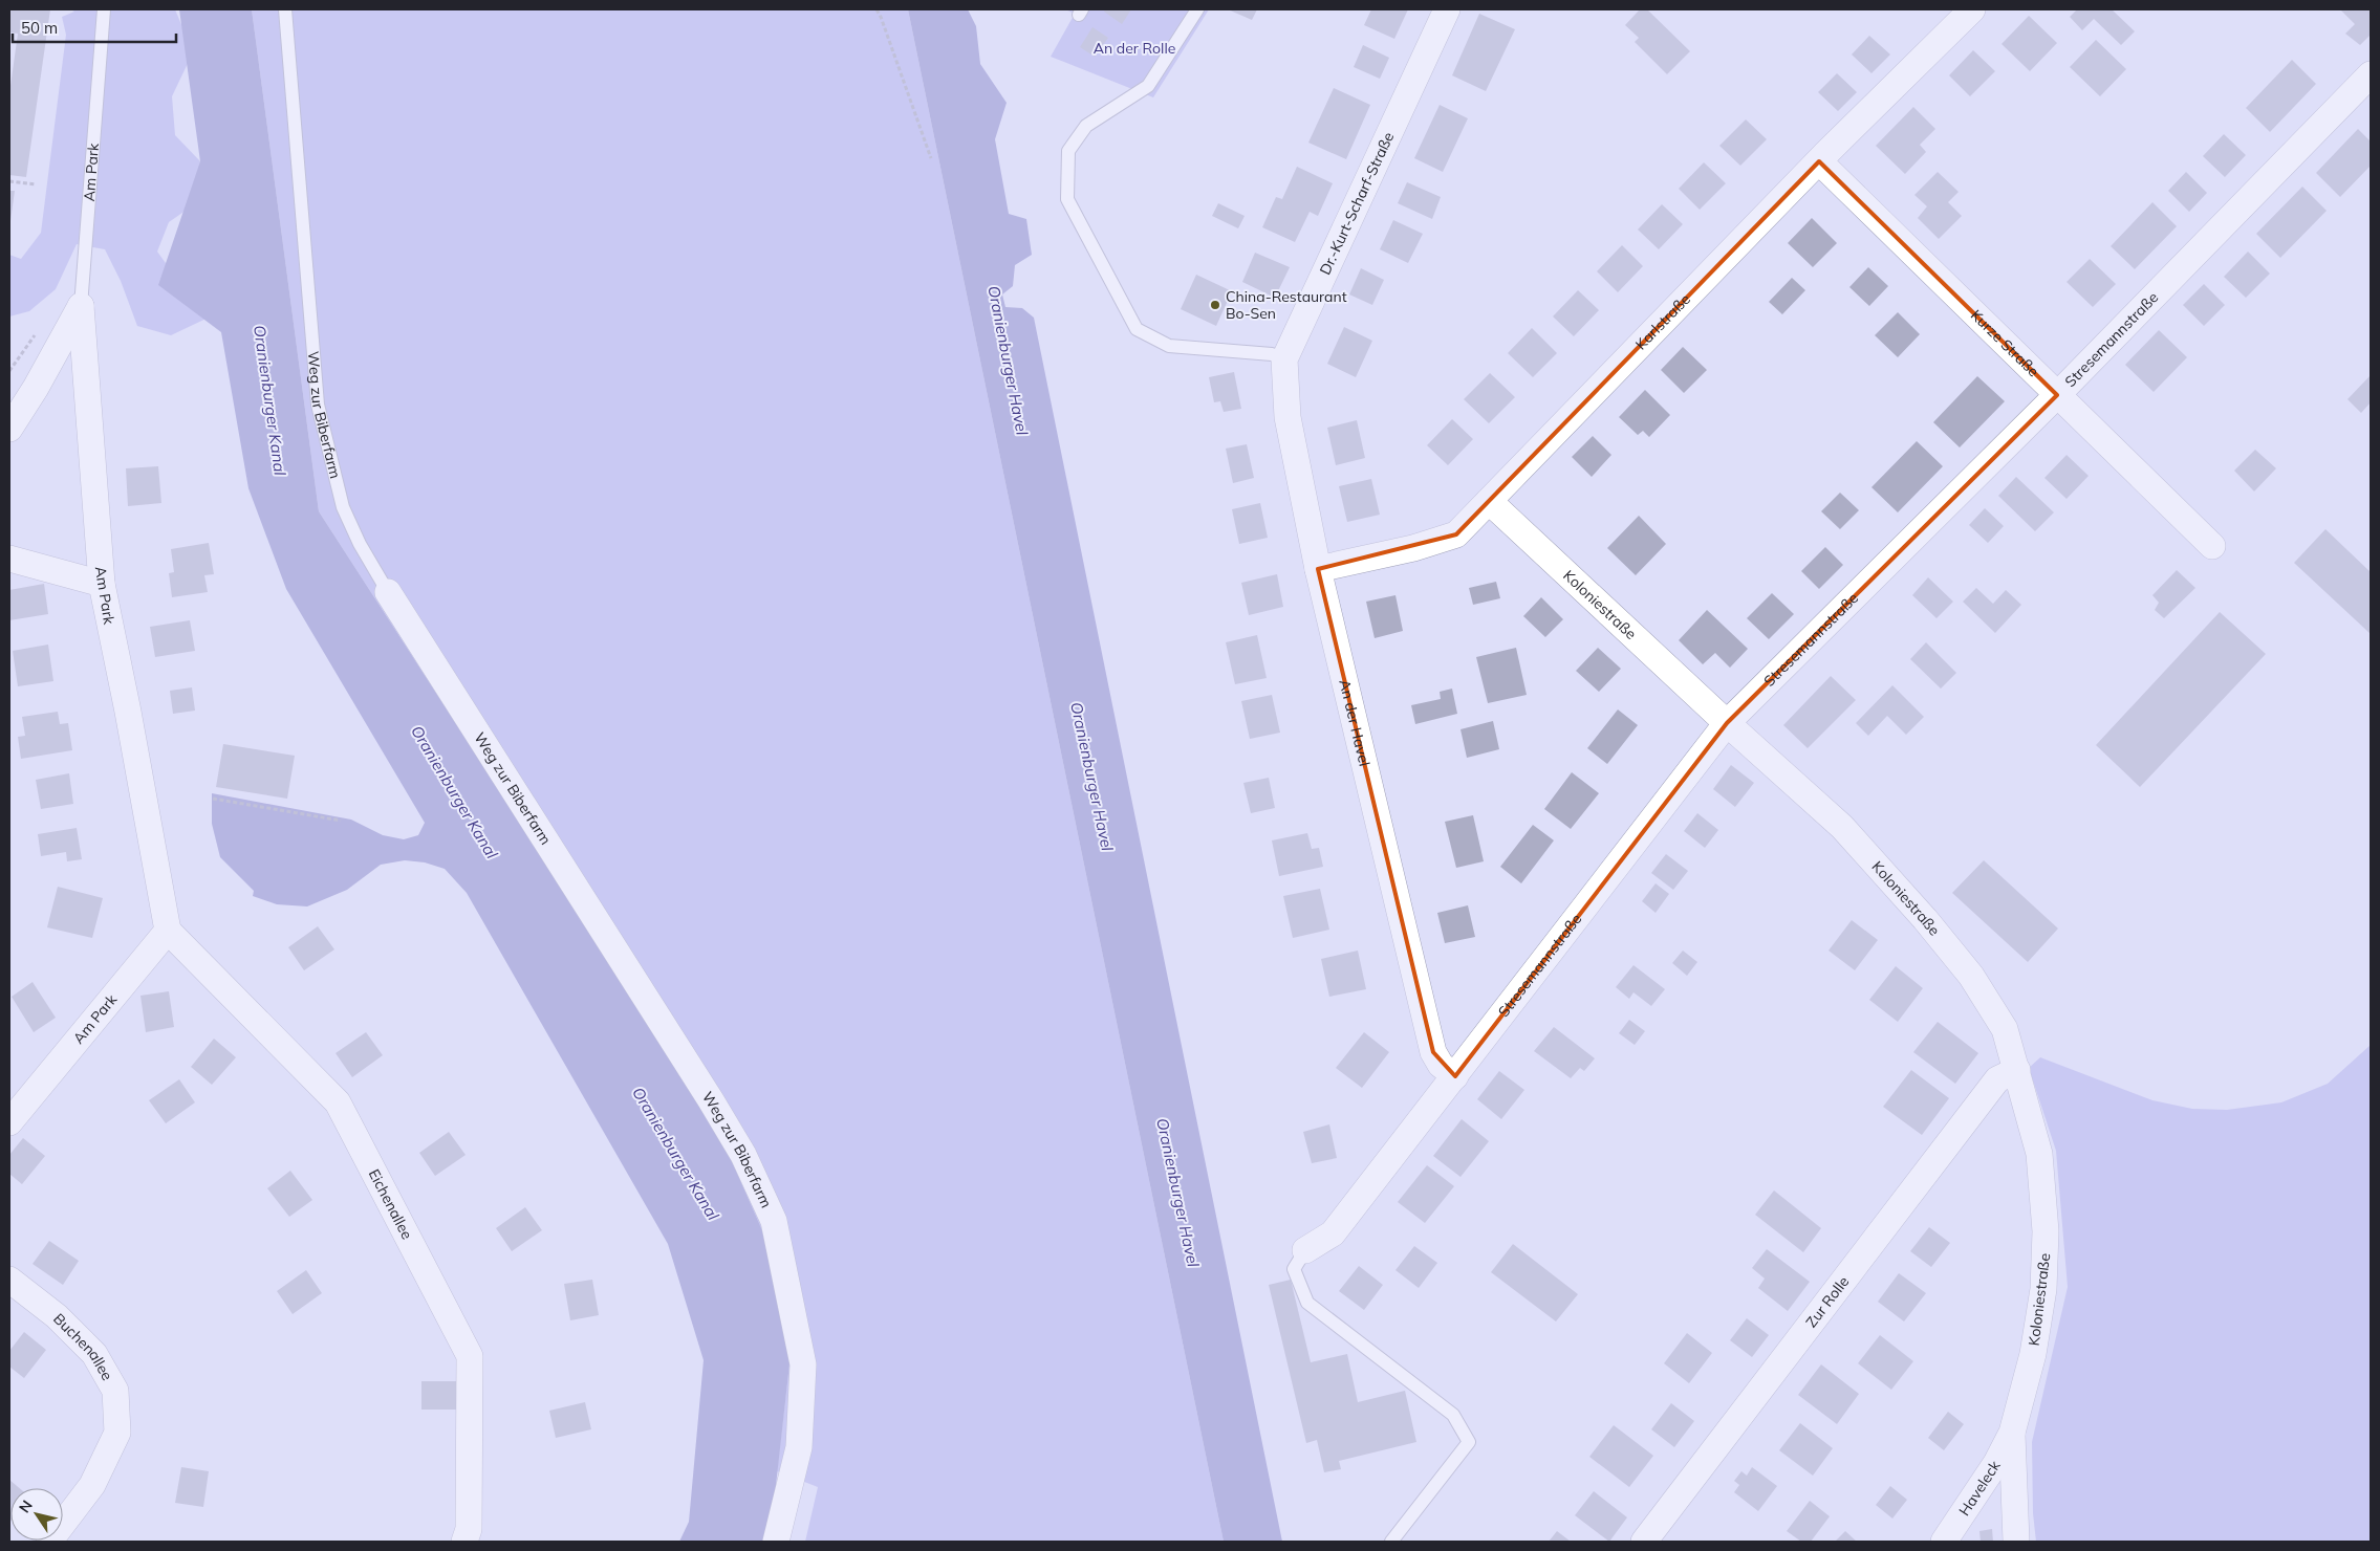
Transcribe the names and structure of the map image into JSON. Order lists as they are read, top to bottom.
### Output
{
  "streets": {
    "street": [
      "Am Park",
      "Dr.-Kurt-Scharf-Straße",
      "Karlstraße",
      "Stresemannstraße",
      "Kurze Straße",
      "Weg zur Biberfarm",
      "Koloniestraße",
      "An der Havel",
      "Eichenallee",
      "Zur Rolle",
      "Buchenallee",
      "Haveleck"
    ]
  },
  "crossings": [
    ["Am Park", "Eichenallee"],
    ["Dr.-Kurt-Scharf-Straße", "An der Havel"],
    ["Karlstraße", "Kurze Straße"],
    ["Karlstraße", "Koloniestraße"],
    ["Karlstraße", "An der Havel"],
    ["Stresemannstraße", "Kurze Straße"],
    ["Stresemannstraße", "Koloniestraße"],
    ["Stresemannstraße", "An der Havel"],
    ["Koloniestraße", "Zur Rolle"],
    ["Koloniestraße", "Haveleck"]
  ],
  "water": ["Oranienburger Havel", "Oranienburger Kanal"],
  "parks": ["An der Rolle"],
  "places": ["China-Restaurant Bo-Sen"],
  "scale_bar": "50 m",
  "north": "top left"
}
